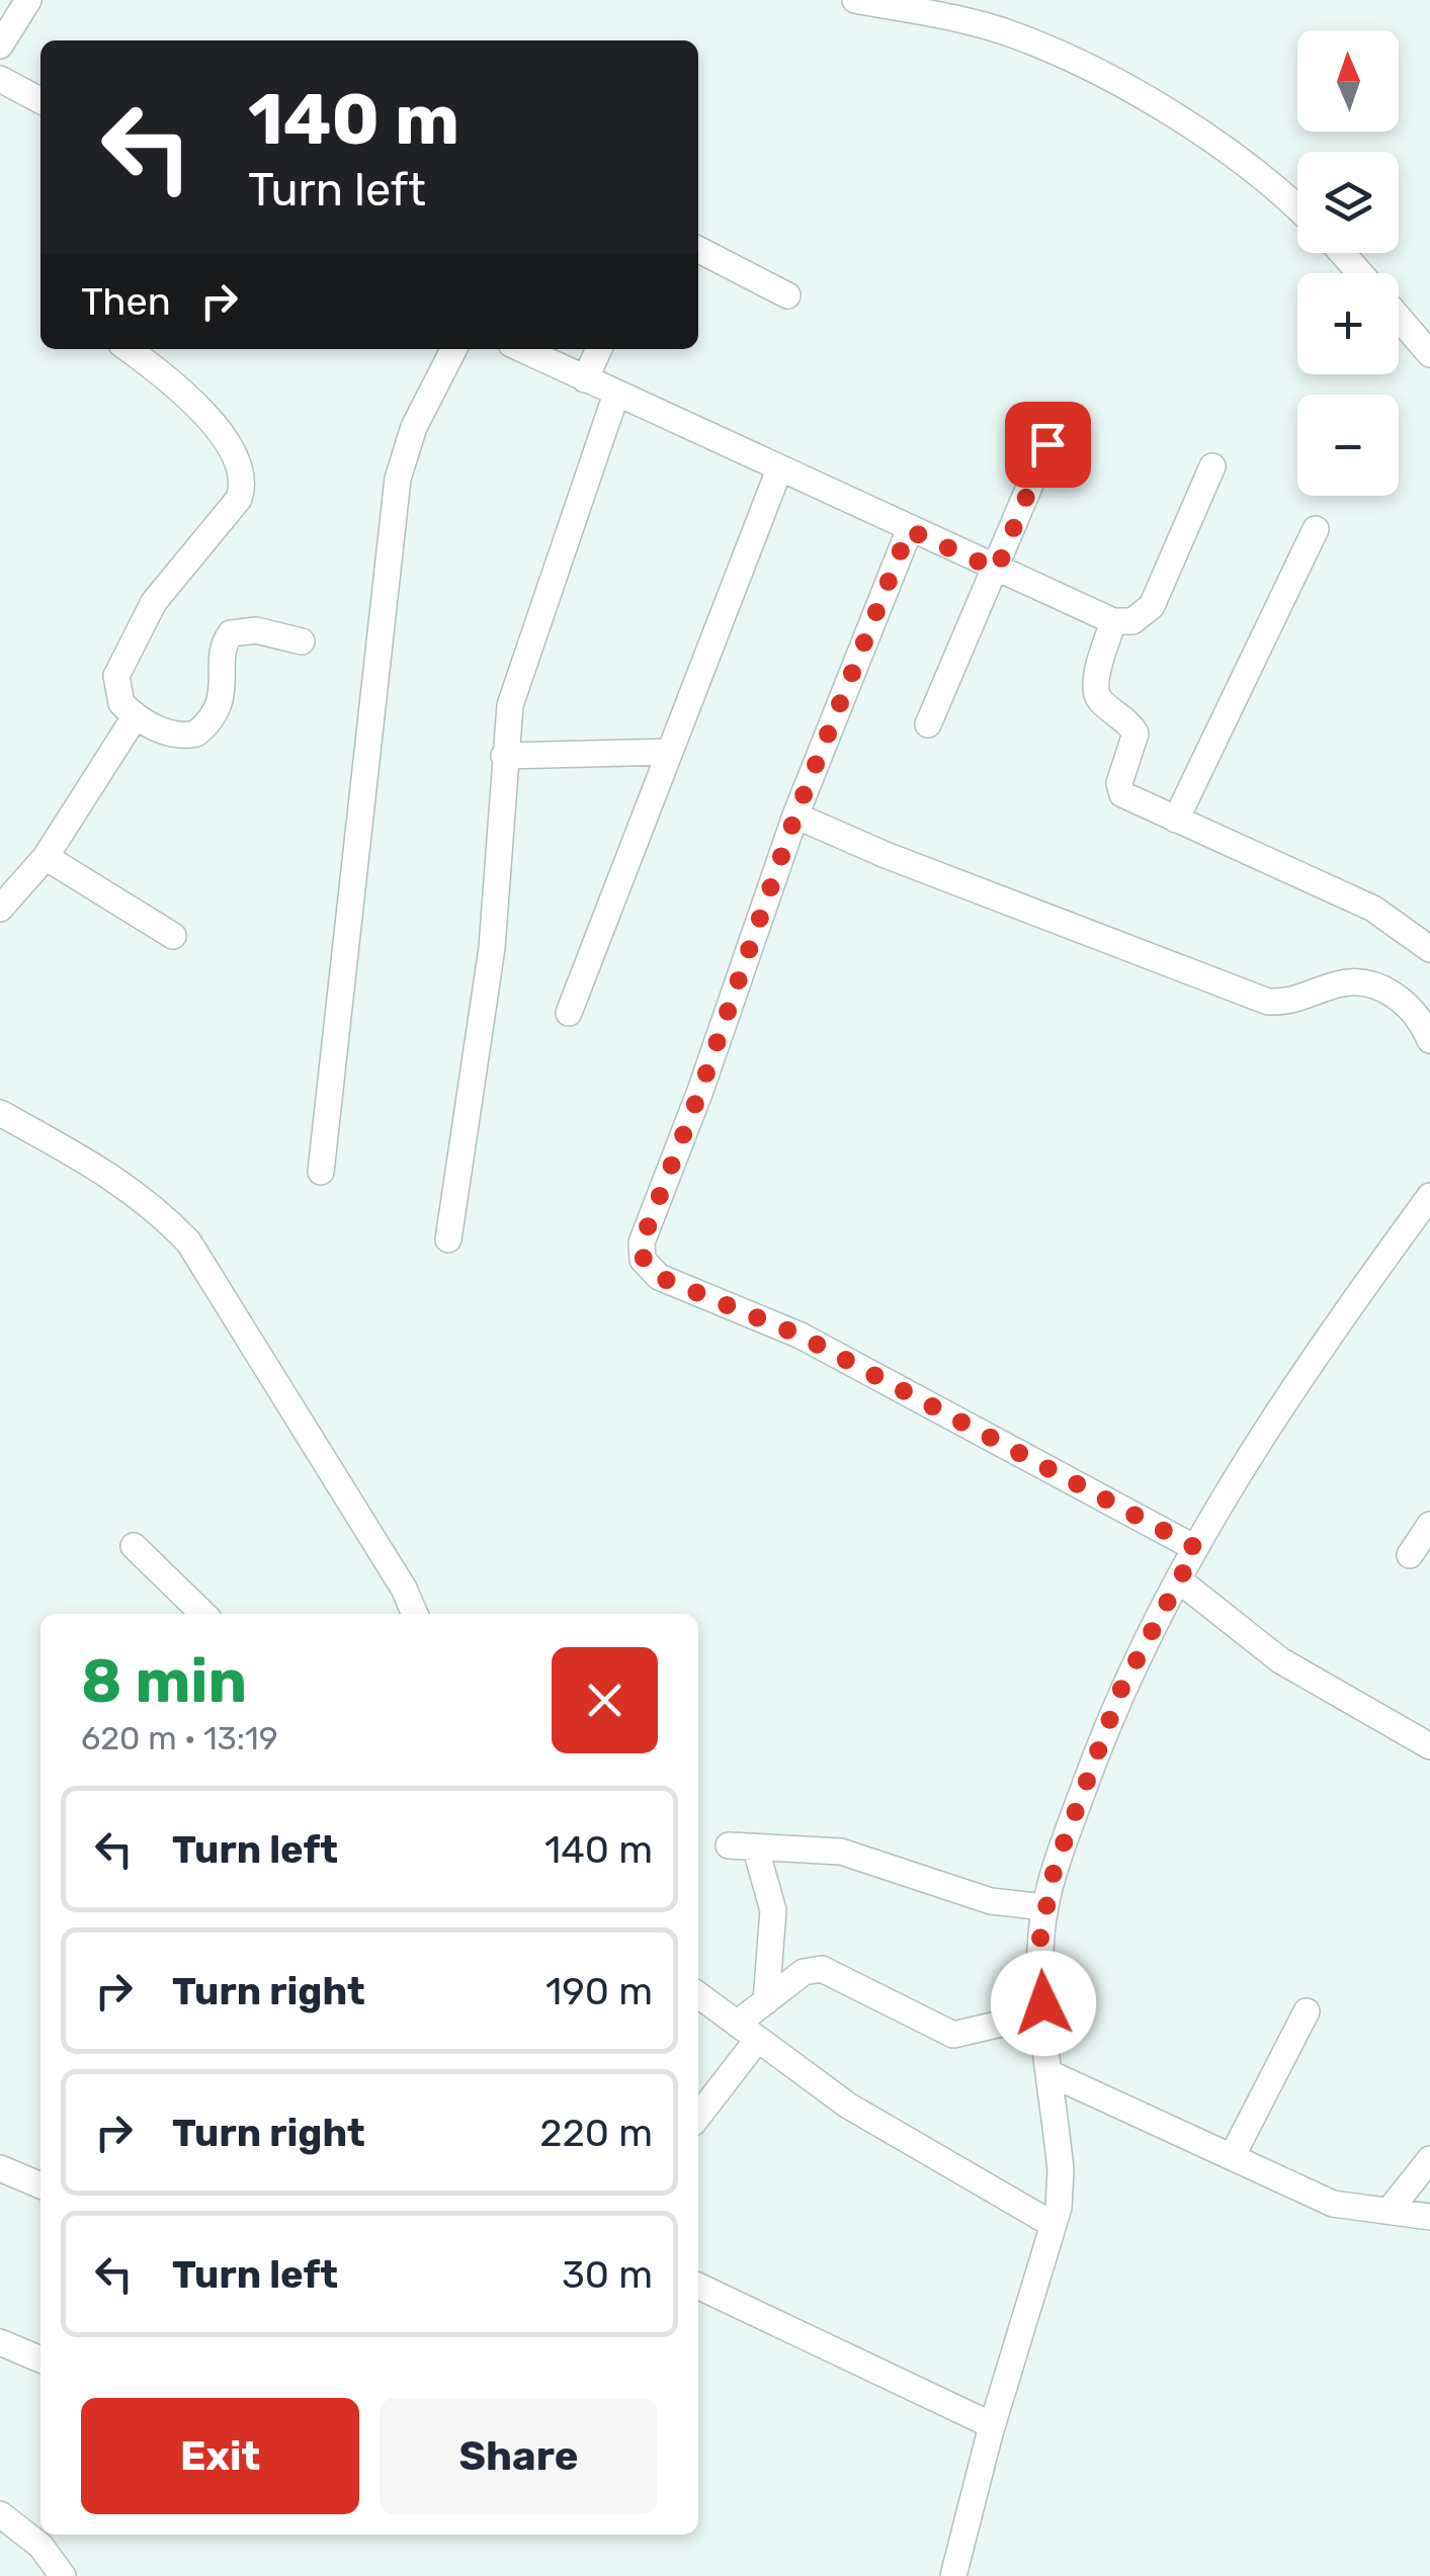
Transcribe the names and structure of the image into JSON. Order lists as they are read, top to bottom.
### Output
{
  "north": "top",
  "page": {
    "map_buttons": ["+", "−"],
    "turn": ["140 m", "Turn left"],
    "then": "Then",
    "heading": ["8 min", "620 m · 13:19"],
    "list": [
      {
        "name": "Turn left",
        "value": "140 m"
      },
      {
        "name": "Turn right",
        "value": "190 m"
      },
      {
        "name": "Turn right",
        "value": "220 m"
      },
      {
        "name": "Turn left",
        "value": "30 m"
      }
    ],
    "buttons": ["Exit", "Share"]
  }
}
